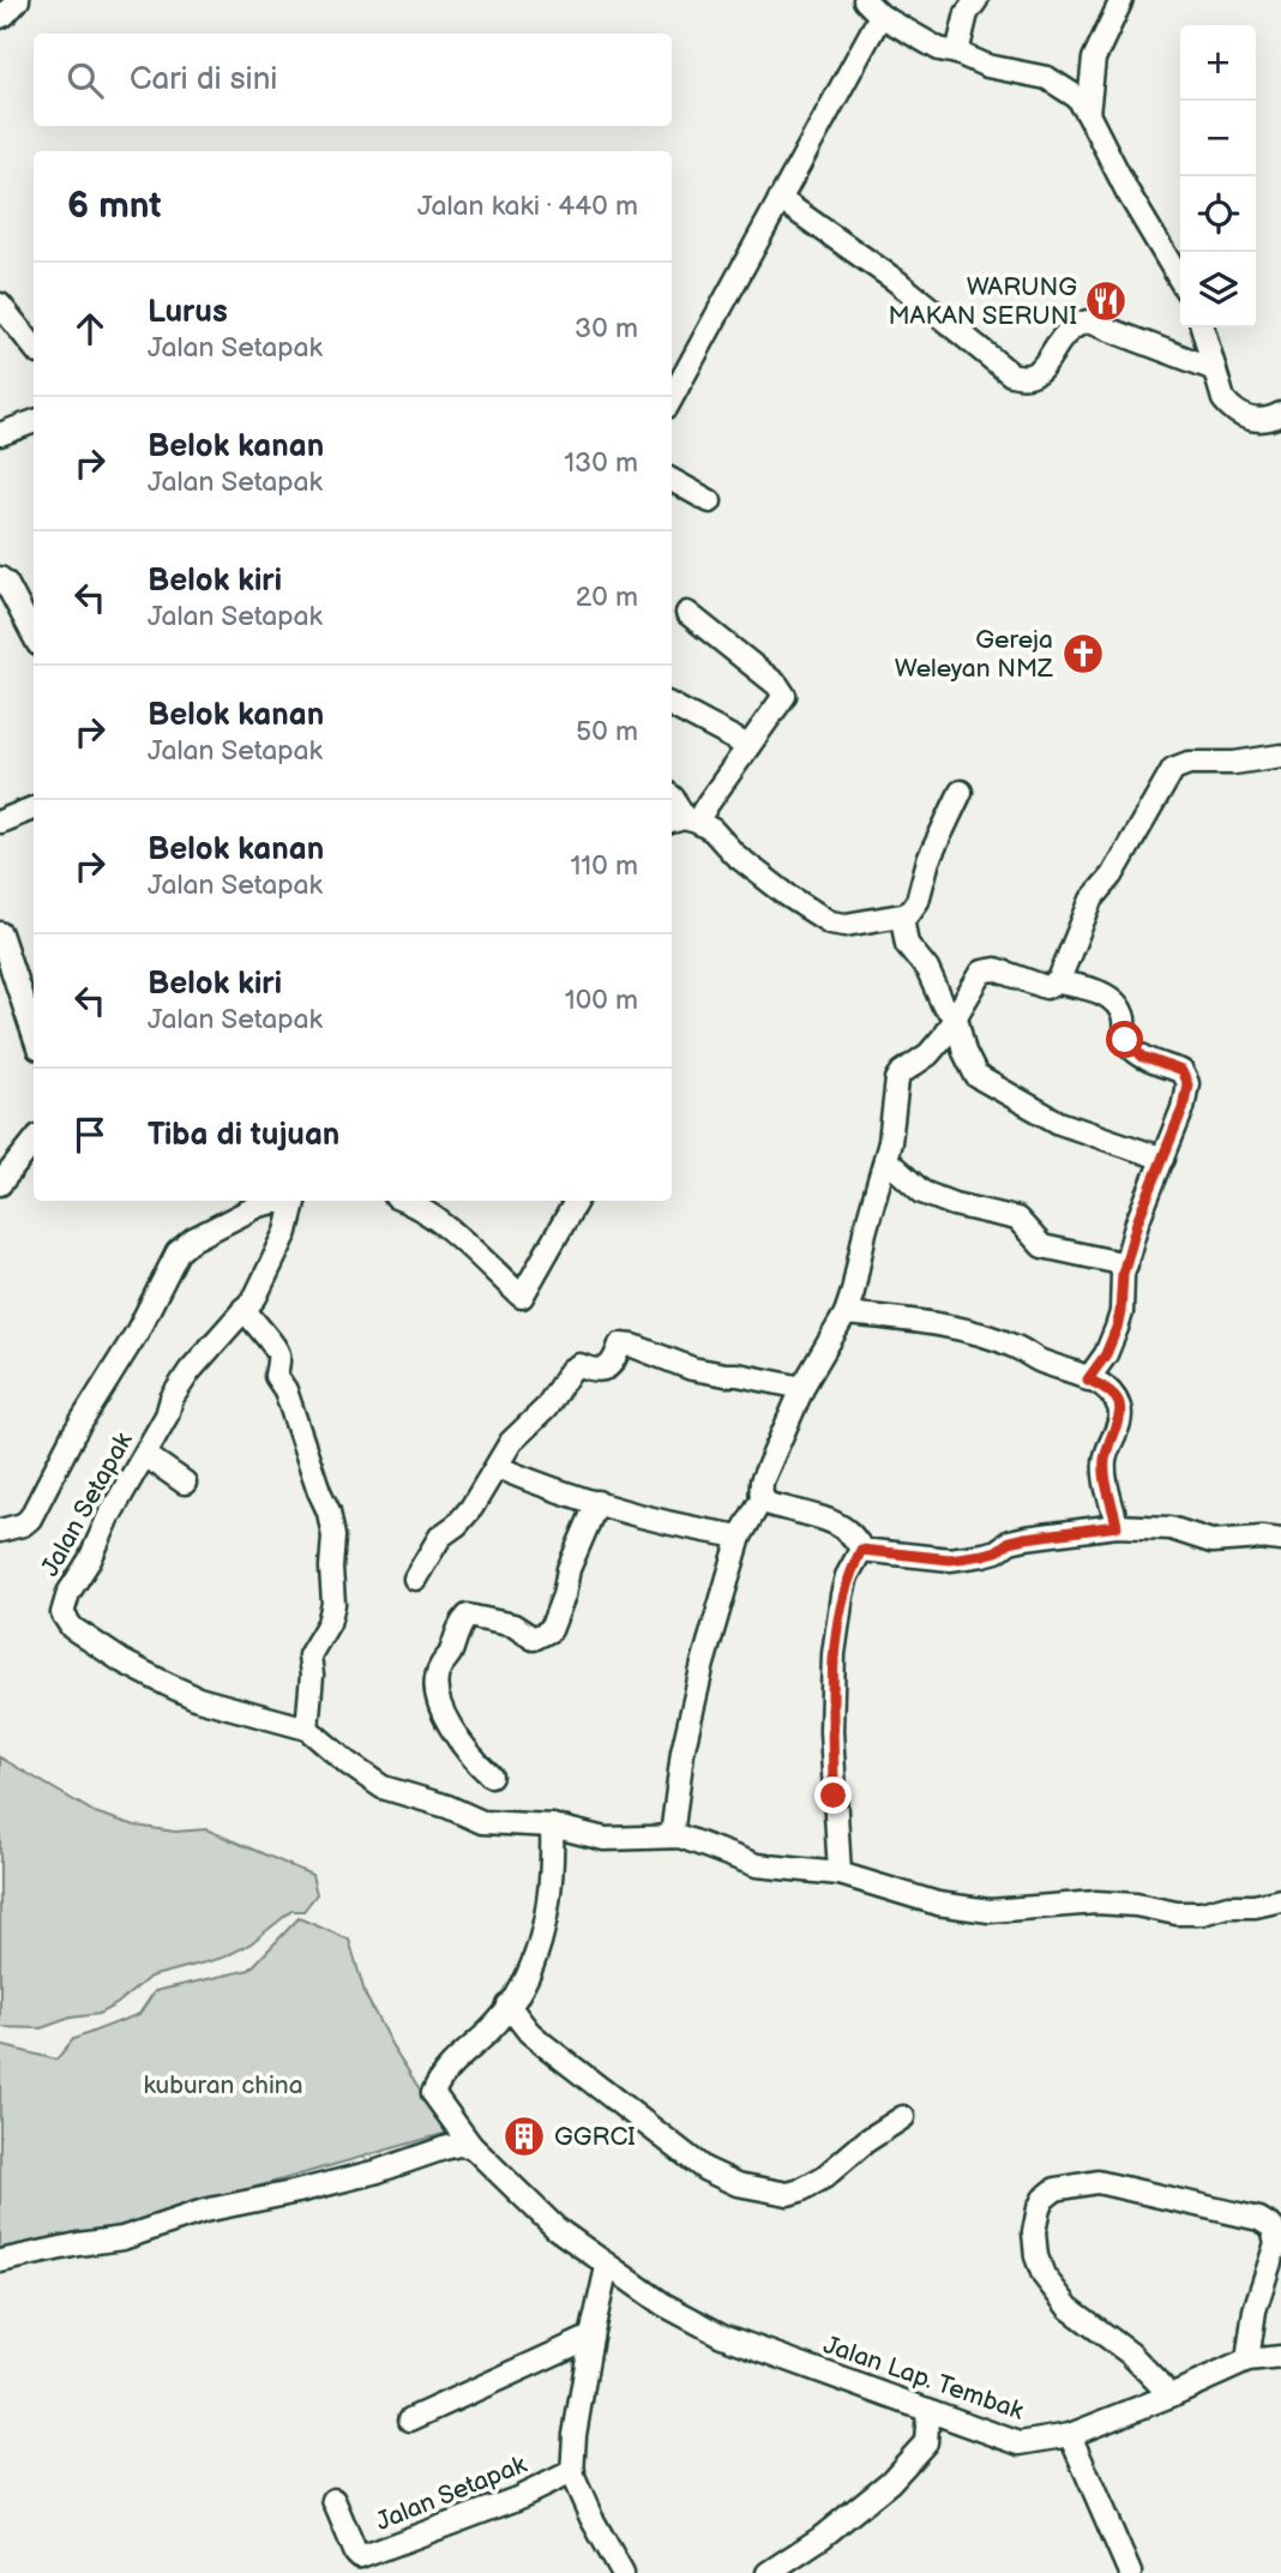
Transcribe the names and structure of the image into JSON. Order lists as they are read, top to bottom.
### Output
{
  "streets": {
    "street": ["Jalan Setapak", "Jalan Lap. Tembak"]
  },
  "parks": ["kuburan china"],
  "places": {
    "restaurant": ["WARUNG MAKAN SERUNI"],
    "church": ["Gereja Weleyan NMZ"],
    "building": ["GGRCI"]
  },
  "page": {
    "map_buttons": ["+", "−"],
    "search": "Cari di sini",
    "heading": ["6 mnt", "Jalan kaki · 440 m"],
    "list": [
      ["Lurus", "Jalan Setapak", "30 m"],
      ["Belok kanan", "Jalan Setapak", "130 m"],
      ["Belok kiri", "Jalan Setapak", "20 m"],
      ["Belok kanan", "Jalan Setapak", "50 m"],
      ["Belok kanan", "Jalan Setapak", "110 m"],
      ["Belok kiri", "Jalan Setapak", "100 m"],
      "Tiba di tujuan"
    ]
  }
}
